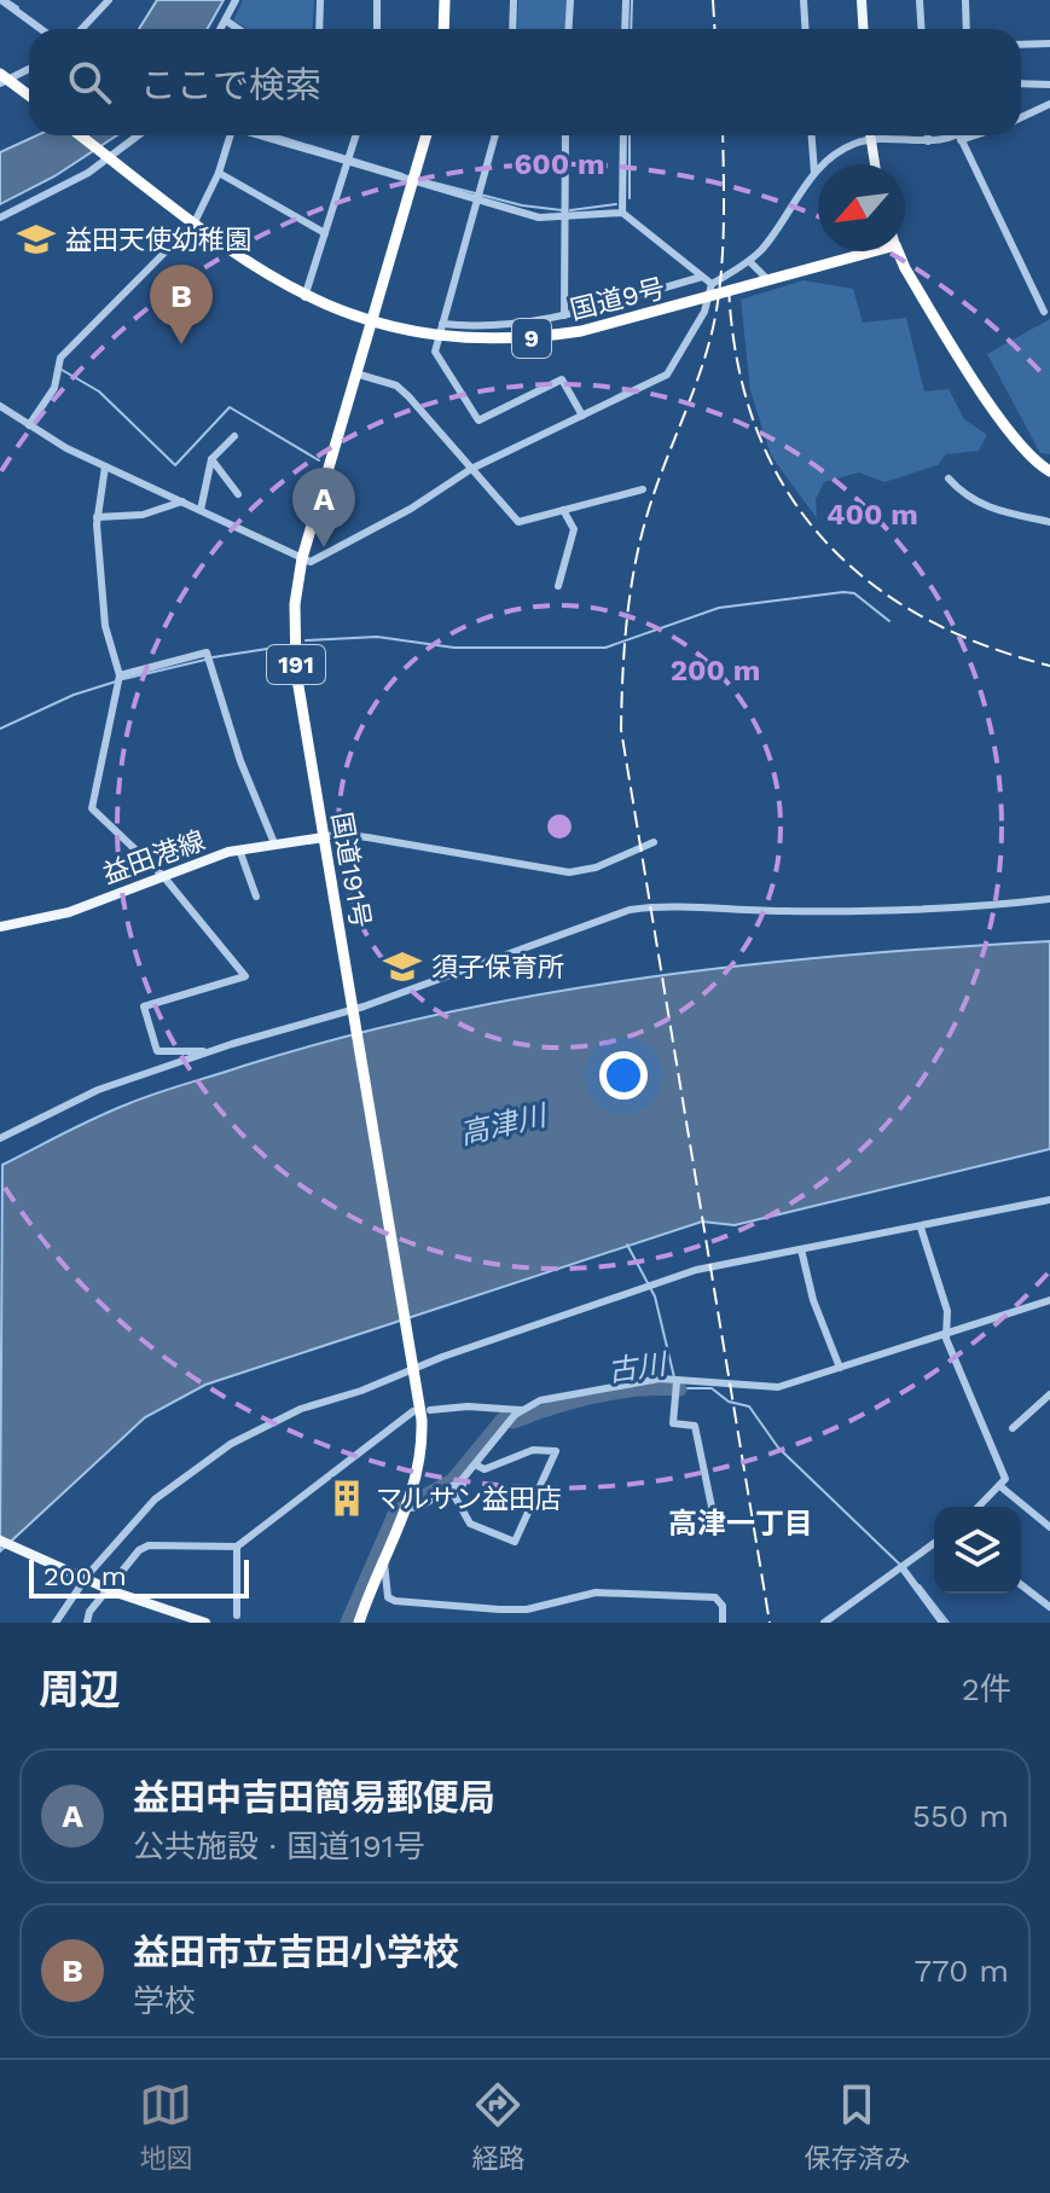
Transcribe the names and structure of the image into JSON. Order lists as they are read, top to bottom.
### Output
{
  "streets": {
    "highway": [
      "国道9号",
      "9",
      "191",
      "国道191号"
    ],
    "main road": ["益田港線"]
  },
  "crossings": [
    ["国道9号", "国道191号"],
    ["益田港線", "国道191号"]
  ],
  "districts": ["高津一丁目"],
  "water": ["高津川", "古川"],
  "places": {
    "school or university": ["益田天使幼稚園", "須子保育所"],
    "building": ["マルサン益田店"]
  },
  "scale_bar": "200 m",
  "north": "bottom left",
  "page": {
    "search": "ここで検索",
    "pins": ["B", "A"],
    "scale": "200 m",
    "heading": ["周辺", "2件"],
    "list": [
      {
        "mark": "A",
        "name": "益田中吉田簡易郵便局",
        "note": "公共施設 · 国道191号",
        "value": "550 m"
      },
      {
        "mark": "B",
        "name": "益田市立吉田小学校",
        "note": "学校",
        "value": "770 m"
      }
    ],
    "nav": ["地図", "経路", "保存済み"]
  },
  "rings": ["600 m", "400 m", "200 m"]
}
